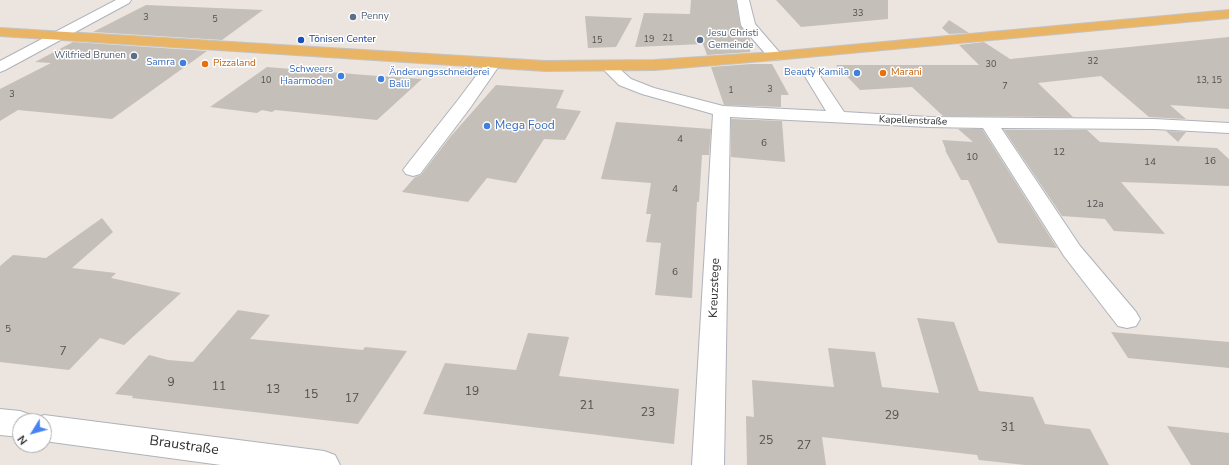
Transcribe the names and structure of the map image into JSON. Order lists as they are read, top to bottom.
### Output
{
  "streets": {
    "street": ["Kapellenstraße", "Kreuzstege", "Braustraße"]
  },
  "crossings": [
    ["Kapellenstraße", "Kreuzstege"]
  ],
  "places": [
    "Penny",
    "Tönisen Center",
    "Jesu Christi Gemeinde",
    "Wilfried Brunen",
    "Samra",
    "Pizzaland",
    "Beauty Kamila",
    "Marani",
    "Schweers Haarmoden",
    "Änderungsschneiderei Balli",
    "Mega Food"
  ],
  "house_numbers": [
    "33",
    "3",
    "5",
    "21",
    "19",
    "15",
    "32",
    "30",
    "10",
    "13, 15",
    "7",
    "3",
    "1",
    "3",
    "4",
    "6",
    "12",
    "10",
    "16",
    "14",
    "4",
    "12a",
    "6",
    "5",
    "7",
    "9",
    "11",
    "13",
    "19",
    "15",
    "17",
    "21",
    "23",
    "29",
    "31",
    "25",
    "27"
  ],
  "north": "bottom left"
}
